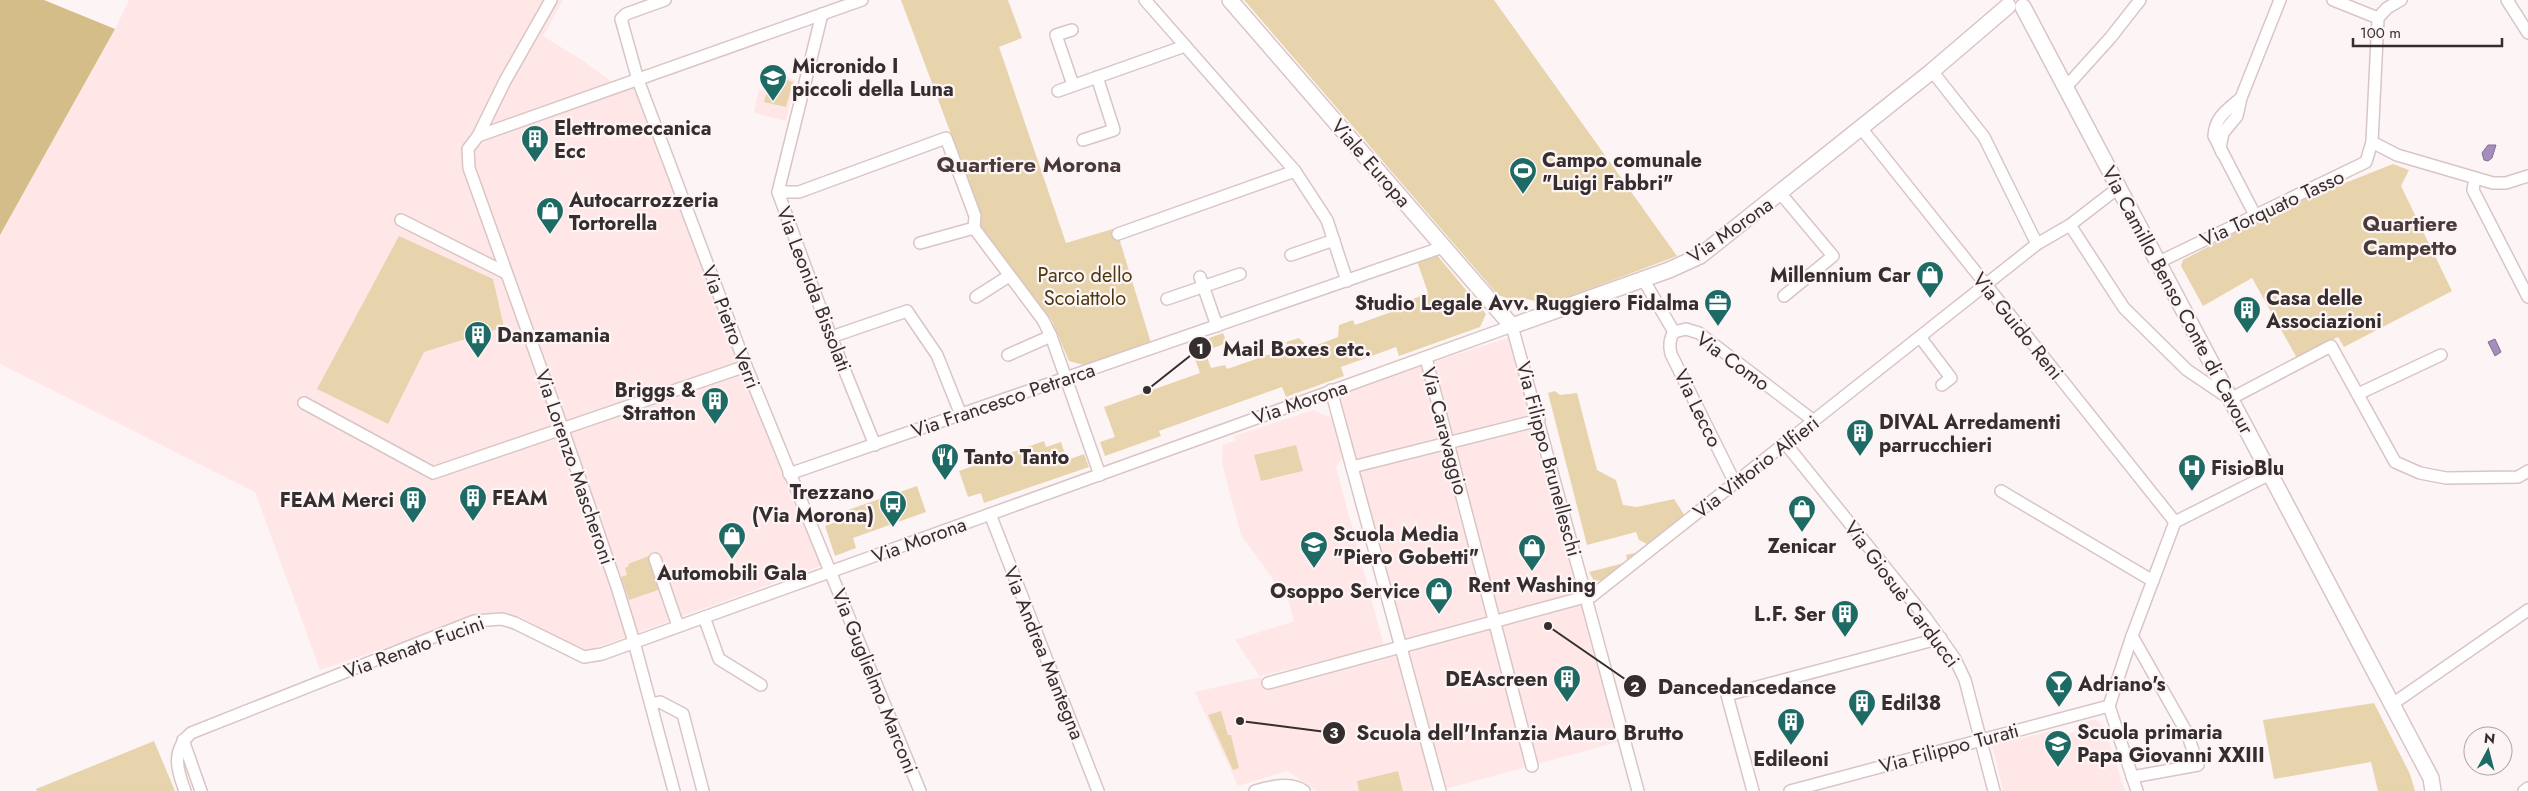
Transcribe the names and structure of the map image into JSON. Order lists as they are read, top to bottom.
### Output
{
  "streets": {
    "main road": ["Viale Europa", "Via Morona", "Via Camillo Benso Conte di Cavour"],
    "street": [
      "Via Torquato Tasso",
      "Via Leonida Bissolati",
      "Via Guido Reni",
      "Via Pietro Verri",
      "Via Como",
      "Via Francesco Petrarca",
      "Via Lecco",
      "Via Caravaggio",
      "Via Filippo Brunelleschi",
      "Via Lorenzo Mascheroni",
      "Via Vittorio Alfieri",
      "Via Giosuè Carducci",
      "Via Renato Fucini",
      "Via Andrea Mantegna",
      "Via Guglielmo Marconi",
      "Via Filippo Turati"
    ]
  },
  "crossings": [
    ["Viale Europa", "Via Morona"],
    ["Viale Europa", "Via Francesco Petrarca"],
    ["Viale Europa", "Via Filippo Brunelleschi"],
    ["Via Torquato Tasso", "Via Camillo Benso Conte di Cavour"],
    ["Via Morona", "Via Camillo Benso Conte di Cavour"],
    ["Via Morona", "Via Guido Reni"],
    ["Via Morona", "Via Pietro Verri"],
    ["Via Morona", "Via Como"],
    ["Via Morona", "Via Caravaggio"],
    ["Via Morona", "Via Filippo Brunelleschi"],
    ["Via Morona", "Via Renato Fucini"],
    ["Via Morona", "Via Andrea Mantegna"],
    ["Via Morona", "Via Guglielmo Marconi"],
    ["Via Leonida Bissolati", "Via Francesco Petrarca"],
    ["Via Camillo Benso Conte di Cavour", "Via Vittorio Alfieri"],
    ["Via Guido Reni", "Via Vittorio Alfieri"],
    ["Via Pietro Verri", "Via Francesco Petrarca"],
    ["Via Pietro Verri", "Via Renato Fucini"],
    ["Via Pietro Verri", "Via Guglielmo Marconi"],
    ["Via Como", "Via Lecco"],
    ["Via Como", "Via Vittorio Alfieri"],
    ["Via Lecco", "Via Vittorio Alfieri"],
    ["Via Filippo Brunelleschi", "Via Vittorio Alfieri"],
    ["Via Lorenzo Mascheroni", "Via Renato Fucini"],
    ["Via Vittorio Alfieri", "Via Giosuè Carducci"],
    ["Via Giosuè Carducci", "Via Filippo Turati"],
    ["Via Renato Fucini", "Via Guglielmo Marconi"]
  ],
  "districts": ["Quartiere Morona", "Quartiere Campetto"],
  "parks": ["Parco dello Scoiattolo"],
  "places": {
    "school or university": ["Micronido I piccoli della Luna", "Scuola Media \"Piero Gobetti\"", "Scuola primaria Papa Giovanni XXIII"],
    "building": [
      "Elettromeccanica Ecc",
      "Casa delle Associazioni",
      "Danzamania",
      "Briggs & Stratton",
      "DIVAL Arredamenti parrucchieri",
      "FEAM",
      "FEAM Merci",
      "L.F. Ser",
      "DEAscreen",
      "Edil38",
      "Edileoni"
    ],
    "sports": ["Campo comunale \"Luigi Fabbri\""],
    "shop": [
      "Autocarrozzeria Tortorella",
      "Millennium Car",
      "Zenicar",
      "Automobili Gala",
      "Rent Washing",
      "Osoppo Service"
    ],
    "office": ["Studio Legale Avv. Ruggiero Fidalma"],
    "other": ["Mail Boxes etc.", "Dancedancedance", "Scuola dell'Infanzia Mauro Brutto"],
    "restaurant": ["Tanto Tanto"],
    "hospital": ["FisioBlu"],
    "bus stop": ["Trezzano (Via Morona)"],
    "bar": ["Adriano's"]
  },
  "scale_bar": "100 m",
  "north": "top"
}
